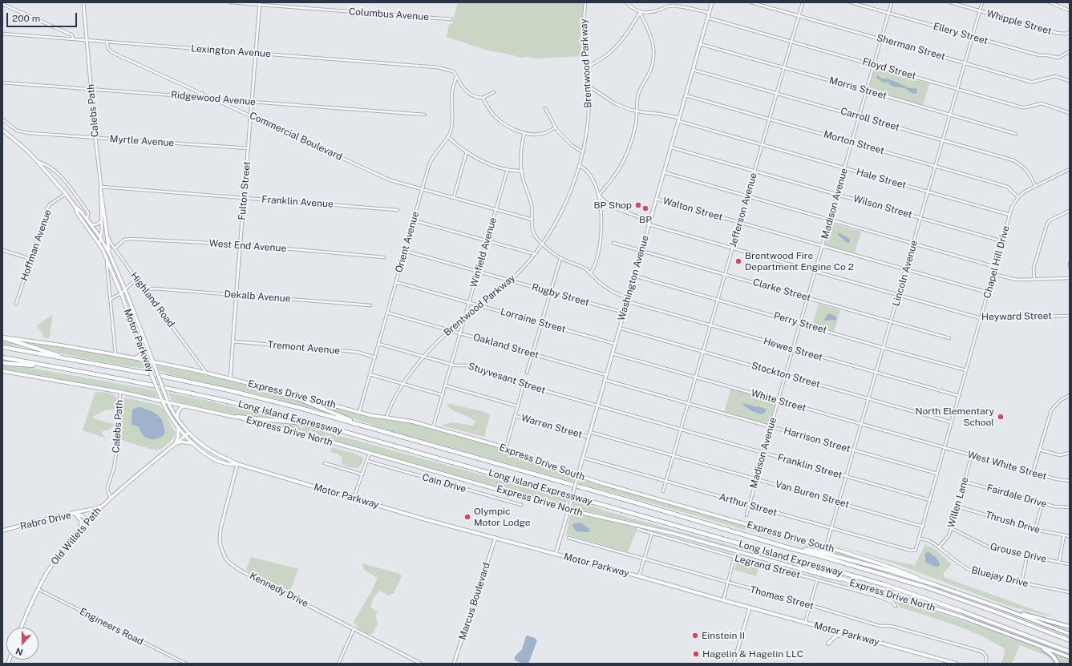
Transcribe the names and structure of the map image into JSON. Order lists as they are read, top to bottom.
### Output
{
  "streets": {
    "highway": ["Express Drive South", "Long Island Expressway", "Express Drive North"],
    "main road": ["Motor Parkway", "Rabro Drive", "Old Willets Path"],
    "street": [
      "Columbus Avenue",
      "Whipple Street",
      "Ellery Street",
      "Sherman Street",
      "Lexington Avenue",
      "Brentwood Parkway",
      "Floyd Street",
      "Morris Street",
      "Ridgewood Avenue",
      "Calebs Path",
      "Carroll Street",
      "Commercial Boulevard",
      "Myrtle Avenue",
      "Morton Street",
      "Hale Street",
      "Fulton Street",
      "Franklin Avenue",
      "Madison Avenue",
      "Wilson Street",
      "Walton Street",
      "Jefferson Avenue",
      "Orient Avenue",
      "Hoffman Avenue",
      "West End Avenue",
      "Winfield Avenue",
      "Chapel Hill Drive",
      "Lincoln Avenue",
      "Washington Avenue",
      "Clarke Street",
      "Rugby Street",
      "Dekalb Avenue",
      "Highland Road",
      "Heyward Street",
      "Lorraine Street",
      "Perry Street",
      "Oakland Street",
      "Tremont Avenue",
      "Hewes Street",
      "Stockton Street",
      "Stuyvesant Street",
      "White Street",
      "Warren Street",
      "Harrison Street",
      "West White Street",
      "Franklin Street",
      "Cain Drive",
      "Van Buren Street",
      "Fairdale Drive",
      "Willen Lane",
      "Arthur Street",
      "Thrush Drive",
      "Grouse Drive",
      "Legrand Street",
      "Bluejay Drive",
      "Kennedy Drive",
      "Thomas Street",
      "Marcus Boulevard",
      "Engineers Road"
    ]
  },
  "crossings": [
    ["Columbus Avenue", "Fulton Street"],
    ["Whipple Street", "Lincoln Avenue"],
    ["Ellery Street", "Madison Avenue"],
    ["Ellery Street", "Lincoln Avenue"],
    ["Sherman Street", "Madison Avenue"],
    ["Sherman Street", "Jefferson Avenue"],
    ["Sherman Street", "Lincoln Avenue"],
    ["Lexington Avenue", "Calebs Path"],
    ["Lexington Avenue", "Commercial Boulevard"],
    ["Lexington Avenue", "Fulton Street"],
    ["Lexington Avenue", "Orient Avenue"],
    ["Brentwood Parkway", "Hale Street"],
    ["Brentwood Parkway", "Winfield Avenue"],
    ["Brentwood Parkway", "Rugby Street"],
    ["Brentwood Parkway", "Lorraine Street"],
    ["Brentwood Parkway", "Oakland Street"],
    ["Brentwood Parkway", "Stuyvesant Street"],
    ["Brentwood Parkway", "Express Drive South"],
    ["Floyd Street", "Madison Avenue"],
    ["Floyd Street", "Jefferson Avenue"],
    ["Floyd Street", "Lincoln Avenue"],
    ["Floyd Street", "Washington Avenue"],
    ["Morris Street", "Madison Avenue"],
    ["Morris Street", "Jefferson Avenue"],
    ["Morris Street", "Lincoln Avenue"],
    ["Morris Street", "Washington Avenue"],
    ["Ridgewood Avenue", "Calebs Path"],
    ["Ridgewood Avenue", "Commercial Boulevard"],
    ["Ridgewood Avenue", "Fulton Street"],
    ["Calebs Path", "Myrtle Avenue"],
    ["Calebs Path", "Franklin Avenue"],
    ["Calebs Path", "Motor Parkway"],
    ["Calebs Path", "Express Drive North"],
    ["Calebs Path", "Old Willets Path"],
    ["Carroll Street", "Madison Avenue"],
    ["Carroll Street", "Jefferson Avenue"],
    ["Carroll Street", "Chapel Hill Drive"],
    ["Carroll Street", "Lincoln Avenue"],
    ["Carroll Street", "Washington Avenue"],
    ["Commercial Boulevard", "Fulton Street"],
    ["Commercial Boulevard", "Orient Avenue"],
    ["Commercial Boulevard", "Winfield Avenue"],
    ["Myrtle Avenue", "Fulton Street"],
    ["Morton Street", "Madison Avenue"],
    ["Morton Street", "Jefferson Avenue"],
    ["Morton Street", "Chapel Hill Drive"],
    ["Morton Street", "Lincoln Avenue"],
    ["Morton Street", "Washington Avenue"],
    ["Hale Street", "Madison Avenue"],
    ["Hale Street", "Jefferson Avenue"],
    ["Hale Street", "Chapel Hill Drive"],
    ["Hale Street", "Lincoln Avenue"],
    ["Hale Street", "Washington Avenue"],
    ["Fulton Street", "Franklin Avenue"],
    ["Fulton Street", "West End Avenue"],
    ["Fulton Street", "Dekalb Avenue"],
    ["Fulton Street", "Tremont Avenue"],
    ["Fulton Street", "Express Drive South"],
    ["Madison Avenue", "Wilson Street"],
    ["Madison Avenue", "Walton Street"],
    ["Madison Avenue", "Clarke Street"],
    ["Madison Avenue", "Heyward Street"],
    ["Madison Avenue", "Perry Street"],
    ["Madison Avenue", "Hewes Street"],
    ["Madison Avenue", "Stockton Street"],
    ["Madison Avenue", "White Street"],
    ["Madison Avenue", "Harrison Street"],
    ["Madison Avenue", "Franklin Street"],
    ["Madison Avenue", "Van Buren Street"],
    ["Madison Avenue", "Arthur Street"],
    ["Wilson Street", "Jefferson Avenue"],
    ["Wilson Street", "Chapel Hill Drive"],
    ["Wilson Street", "Lincoln Avenue"],
    ["Wilson Street", "Washington Avenue"],
    ["Walton Street", "Jefferson Avenue"],
    ["Walton Street", "Chapel Hill Drive"],
    ["Walton Street", "Lincoln Avenue"],
    ["Walton Street", "Washington Avenue"],
    ["Jefferson Avenue", "Clarke Street"],
    ["Jefferson Avenue", "Heyward Street"],
    ["Jefferson Avenue", "Perry Street"],
    ["Jefferson Avenue", "Hewes Street"],
    ["Jefferson Avenue", "Stockton Street"],
    ["Jefferson Avenue", "White Street"],
    ["Jefferson Avenue", "Harrison Street"],
    ["Jefferson Avenue", "Franklin Street"],
    ["Jefferson Avenue", "Van Buren Street"],
    ["Jefferson Avenue", "Arthur Street"],
    ["Orient Avenue", "Rugby Street"],
    ["Orient Avenue", "Lorraine Street"],
    ["Orient Avenue", "Oakland Street"],
    ["Orient Avenue", "Tremont Avenue"],
    ["Orient Avenue", "Stuyvesant Street"],
    ["Orient Avenue", "Express Drive South"],
    ["Hoffman Avenue", "Motor Parkway"],
    ["West End Avenue", "Highland Road"],
    ["Winfield Avenue", "Rugby Street"],
    ["Winfield Avenue", "Lorraine Street"],
    ["Winfield Avenue", "Oakland Street"],
    ["Winfield Avenue", "Stuyvesant Street"],
    ["Winfield Avenue", "Express Drive South"],
    ["Winfield Avenue", "Warren Street"],
    ["Chapel Hill Drive", "Heyward Street"],
    ["Chapel Hill Drive", "Perry Street"],
    ["Chapel Hill Drive", "Hewes Street"],
    ["Chapel Hill Drive", "Stockton Street"],
    ["Chapel Hill Drive", "White Street"],
    ["Chapel Hill Drive", "Harrison Street"],
    ["Chapel Hill Drive", "West White Street"],
    ["Chapel Hill Drive", "Franklin Street"],
    ["Chapel Hill Drive", "Van Buren Street"],
    ["Chapel Hill Drive", "Arthur Street"],
    ["Chapel Hill Drive", "Bluejay Drive"],
    ["Lincoln Avenue", "Clarke Street"],
    ["Lincoln Avenue", "Heyward Street"],
    ["Lincoln Avenue", "Perry Street"],
    ["Lincoln Avenue", "Hewes Street"],
    ["Lincoln Avenue", "Stockton Street"],
    ["Lincoln Avenue", "White Street"],
    ["Lincoln Avenue", "Harrison Street"],
    ["Lincoln Avenue", "Franklin Street"],
    ["Lincoln Avenue", "Van Buren Street"],
    ["Lincoln Avenue", "Arthur Street"],
    ["Washington Avenue", "Clarke Street"],
    ["Washington Avenue", "Rugby Street"],
    ["Washington Avenue", "Heyward Street"],
    ["Washington Avenue", "Lorraine Street"],
    ["Washington Avenue", "Perry Street"],
    ["Washington Avenue", "Motor Parkway"],
    ["Washington Avenue", "Oakland Street"],
    ["Washington Avenue", "Hewes Street"],
    ["Washington Avenue", "Stockton Street"],
    ["Washington Avenue", "Stuyvesant Street"],
    ["Washington Avenue", "Express Drive South"],
    ["Washington Avenue", "White Street"],
    ["Washington Avenue", "Warren Street"],
    ["Washington Avenue", "Express Drive North"],
    ["Washington Avenue", "Harrison Street"],
    ["Washington Avenue", "Franklin Street"],
    ["Washington Avenue", "Van Buren Street"],
    ["Washington Avenue", "Arthur Street"],
    ["Dekalb Avenue", "Highland Road"],
    ["Highland Road", "Express Drive South"],
    ["Motor Parkway", "Express Drive South"],
    ["Motor Parkway", "Express Drive North"],
    ["Motor Parkway", "Old Willets Path"],
    ["Motor Parkway", "Kennedy Drive"],
    ["Motor Parkway", "Marcus Boulevard"],
    ["Stuyvesant Street", "Franklin Street"],
    ["White Street", "West White Street"],
    ["West White Street", "Willen Lane"],
    ["Fairdale Drive", "Willen Lane"],
    ["Willen Lane", "Thrush Drive"],
    ["Willen Lane", "Grouse Drive"],
    ["Willen Lane", "Bluejay Drive"],
    ["Rabro Drive", "Old Willets Path"],
    ["Old Willets Path", "Engineers Road"]
  ],
  "places": [
    "BP Shop",
    "BP",
    "Brentwood Fire Department Engine Co 2",
    "North Elementary School",
    "Olympic Motor Lodge",
    "Einstein II",
    "Hagelin & Hagelin LLC"
  ],
  "scale_bar": "200 m",
  "north": "bottom"
}
